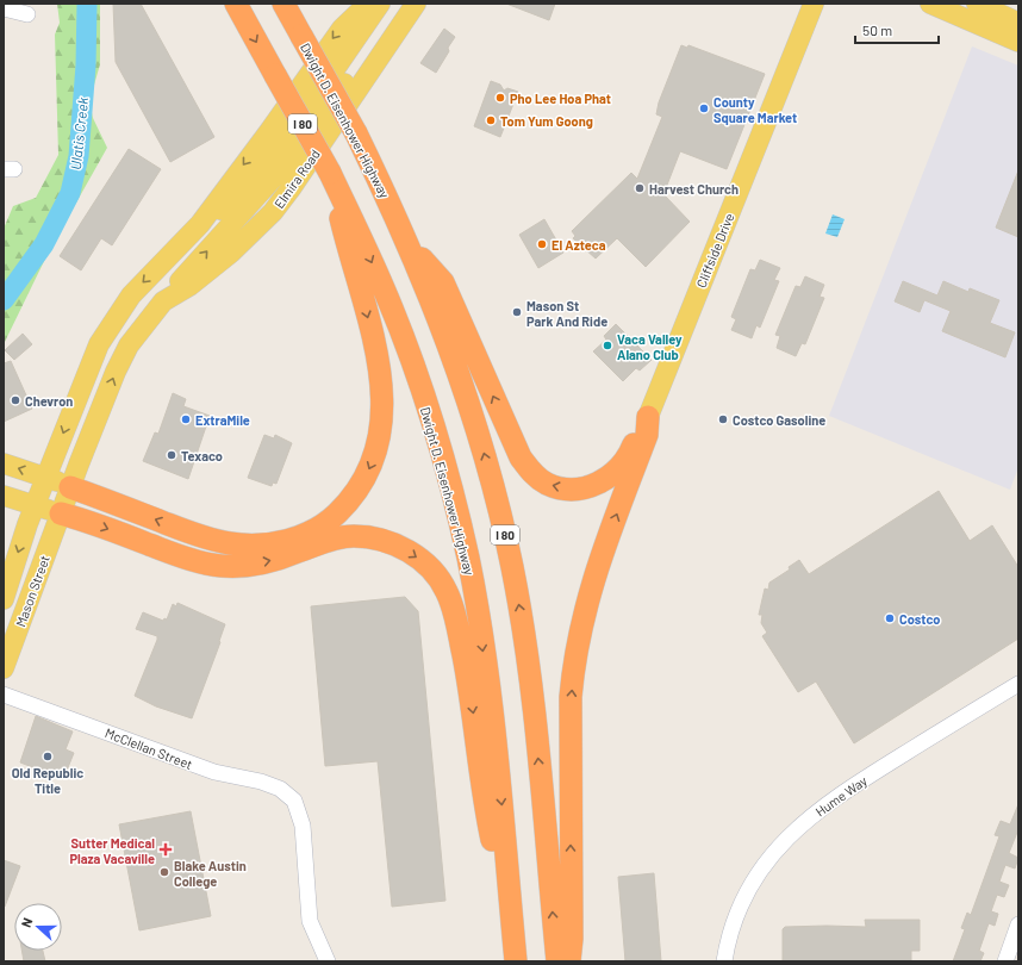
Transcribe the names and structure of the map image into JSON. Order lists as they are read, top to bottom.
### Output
{
  "streets": {
    "highway": ["Dwight D. Eisenhower Highway", "I 80"],
    "main road": ["Elmira Road", "Cliffside Drive", "Mason Street"],
    "street": ["McClellan Street", "Hume Way"]
  },
  "crossings": [
    ["Elmira Road", "Mason Street"]
  ],
  "water": ["Ulatis Creek"],
  "places": {
    "other": [
      "Pho Lee Hoa Phat",
      "County Square Market",
      "Tom Yum Goong",
      "Harvest Church",
      "El Azteca",
      "Mason St Park And Ride",
      "Vaca Valley Alano Club",
      "Chevron",
      "ExtraMile",
      "Costco Gasoline",
      "Texaco",
      "Costco",
      "Old Republic Title",
      "Blake Austin College"
    ],
    "health": ["Sutter Medical Plaza Vacaville"]
  },
  "scale_bar": "50 m",
  "north": "left"
}
